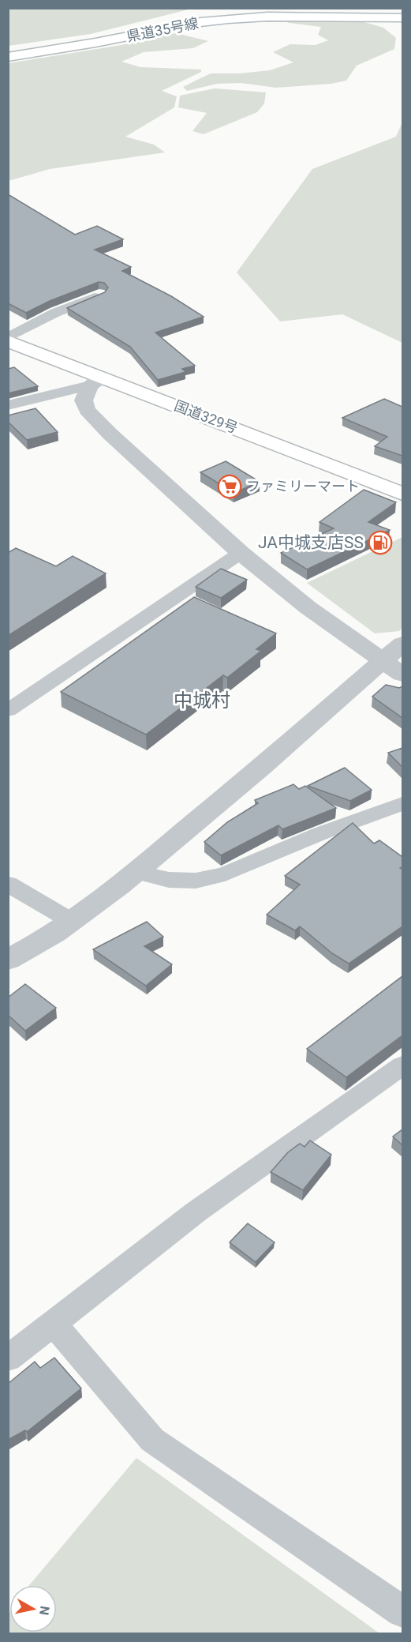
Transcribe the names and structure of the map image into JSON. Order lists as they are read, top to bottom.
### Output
{
  "streets": {
    "main road": ["県道35号線", "国道329号"]
  },
  "districts": ["中城村"],
  "places": {
    "supermarket": ["ファミリーマート"],
    "fuel station": ["JA中城支店SS"]
  },
  "north": "right"
}
